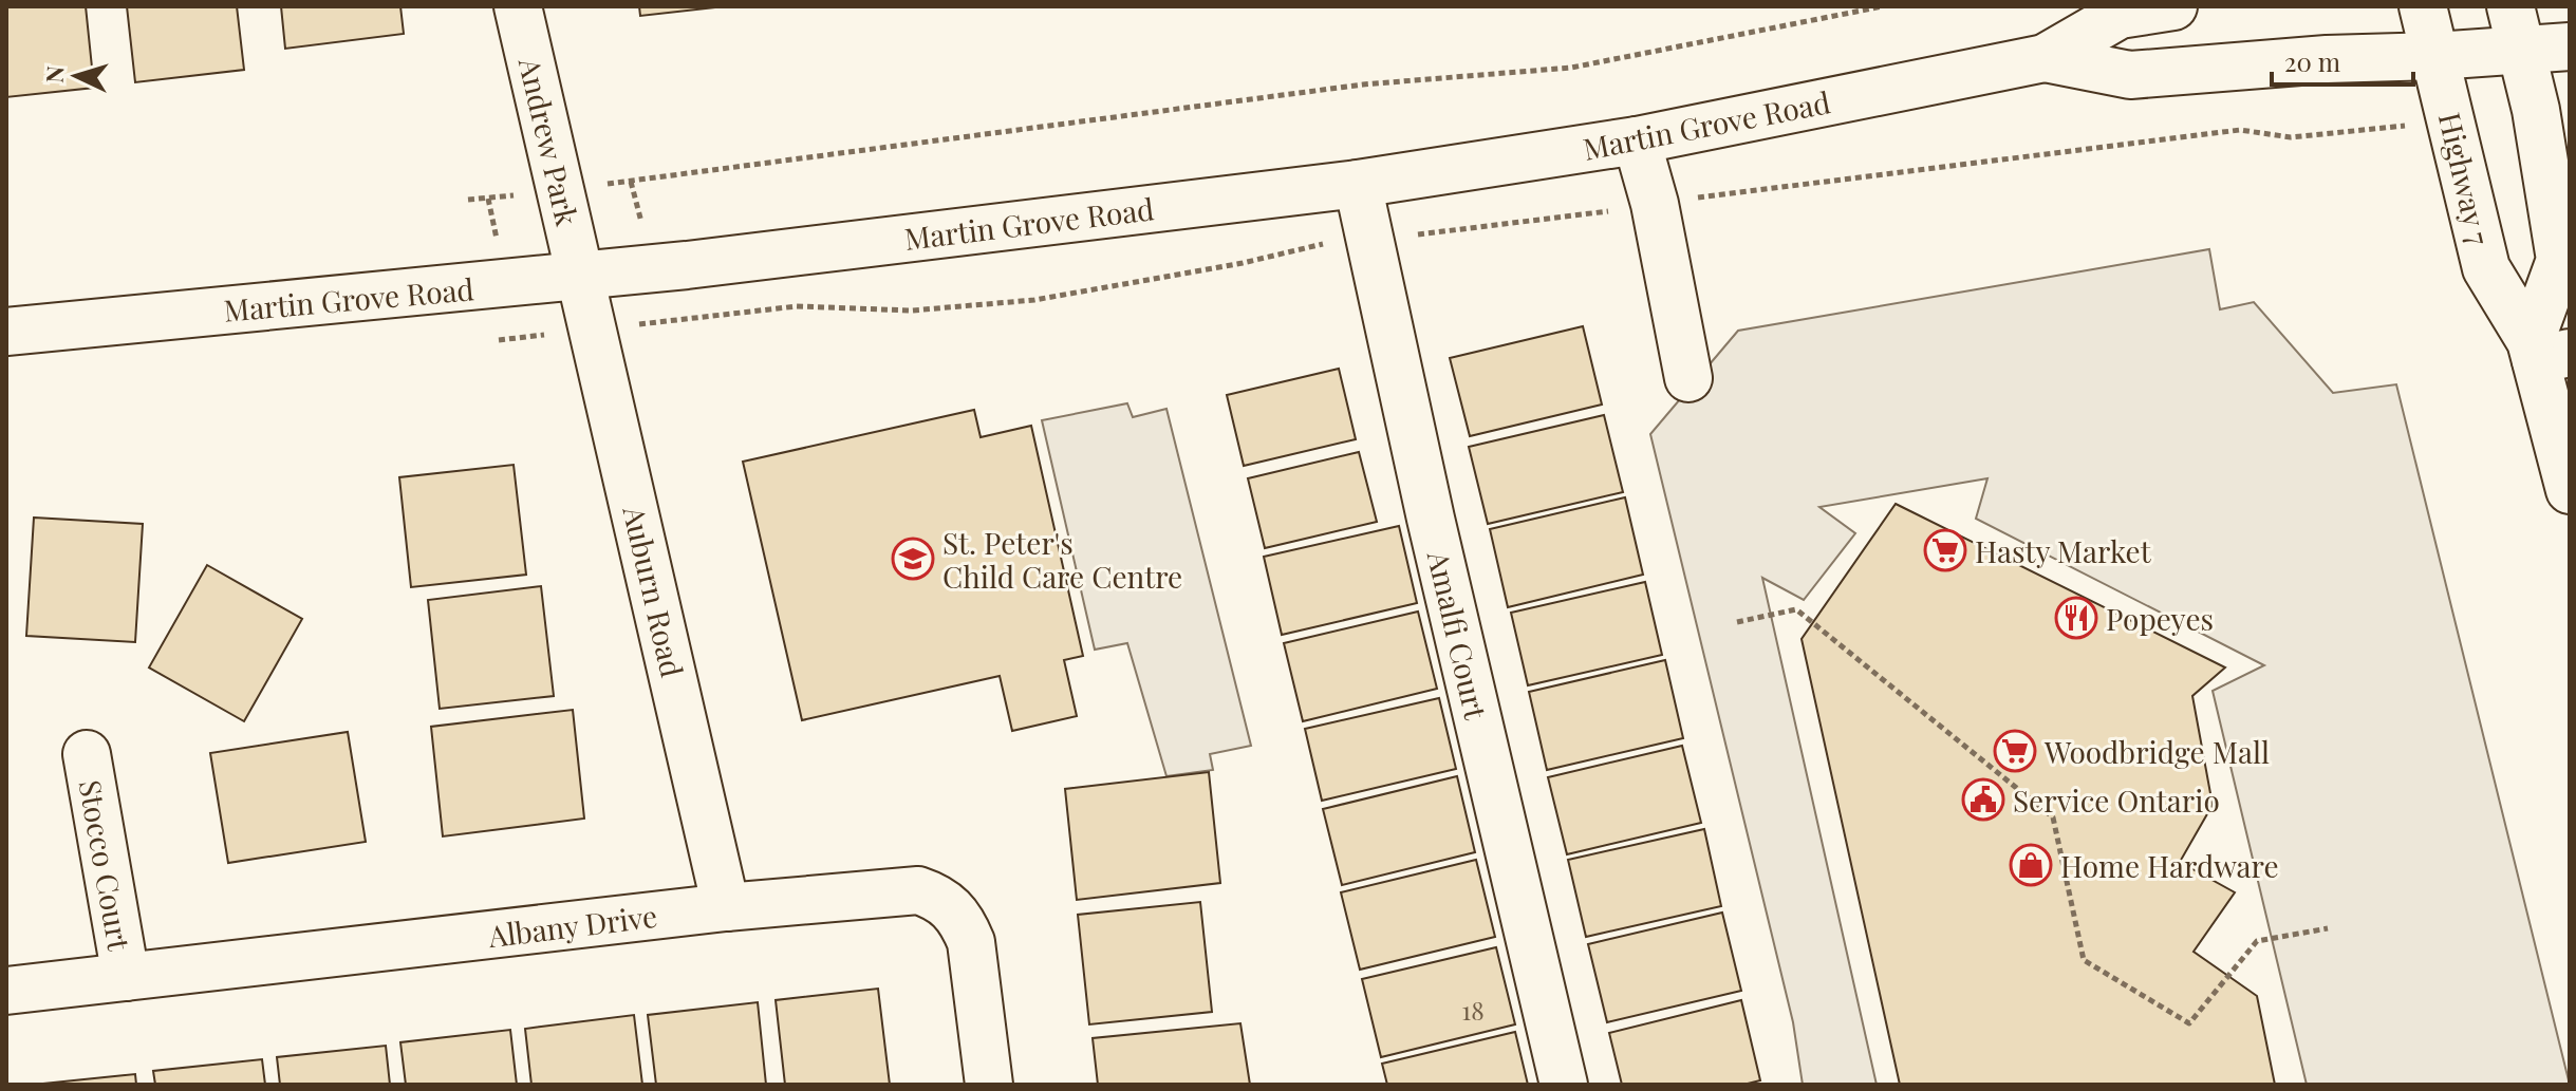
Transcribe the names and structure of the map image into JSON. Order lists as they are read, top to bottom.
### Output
{
  "streets": {
    "street": [
      "Martin Grove Road",
      "Andrew Park",
      "Highway 7",
      "Auburn Road",
      "Amalfi Court",
      "Stocco Court",
      "Albany Drive"
    ]
  },
  "crossings": [
    ["Martin Grove Road", "Andrew Park"],
    ["Martin Grove Road", "Highway 7"],
    ["Martin Grove Road", "Auburn Road"],
    ["Martin Grove Road", "Amalfi Court"],
    ["Andrew Park", "Auburn Road"],
    ["Auburn Road", "Albany Drive"],
    ["Stocco Court", "Albany Drive"]
  ],
  "places": {
    "supermarket": ["Hasty Market", "Woodbridge Mall"],
    "school or university": ["St. Peter's Child Care Centre"],
    "restaurant": ["Popeyes"],
    "public building": ["Service Ontario"],
    "shop": ["Home Hardware"]
  },
  "house_numbers": ["18"],
  "scale_bar": "20 m",
  "north": "left"
}
